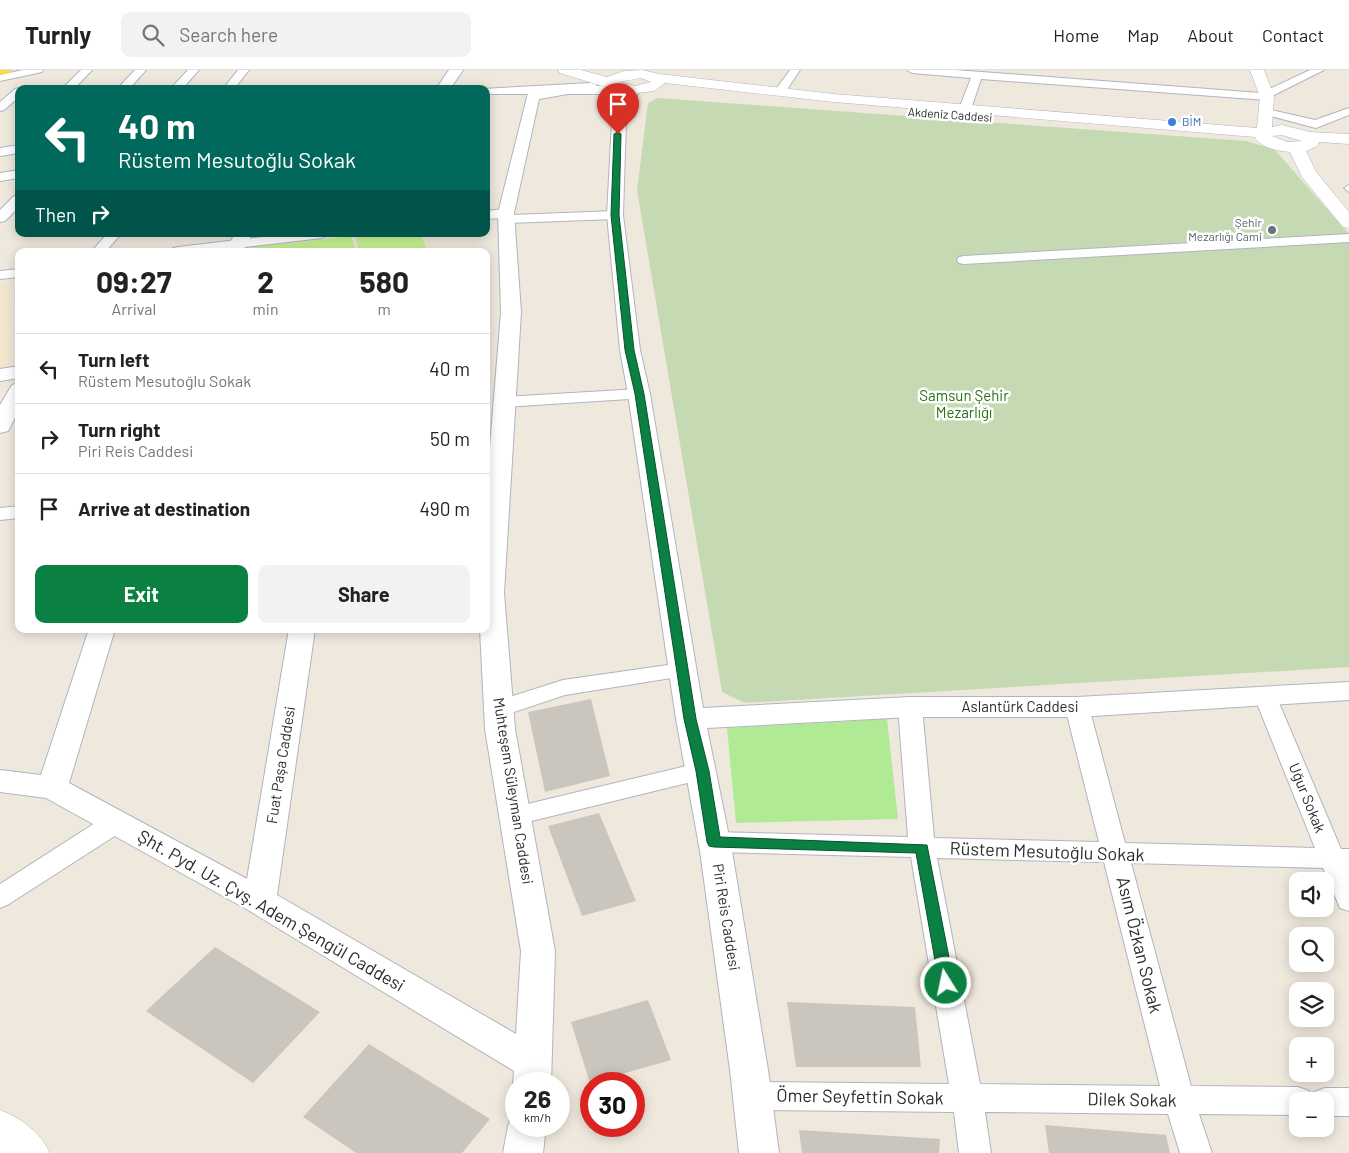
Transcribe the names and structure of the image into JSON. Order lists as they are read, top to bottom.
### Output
{
  "streets": {
    "main road": ["Akdeniz Caddesi"],
    "street": [
      "Aslantürk Caddesi",
      "Fuat Paşa Caddesi",
      "Muhteşem Süleyman Caddesi",
      "Uğur Sokak",
      "Rüstem Mesutoğlu Sokak",
      "Şht. Pyd. Uz. Çvş. Adem Şengül Caddesi",
      "Piri Reis Caddesi",
      "Asım Özkan Sokak",
      "Ömer Seyfettin Sokak",
      "Dilek Sokak"
    ]
  },
  "crossings": [
    ["Akdeniz Caddesi", "Piri Reis Caddesi"],
    ["Aslantürk Caddesi", "Uğur Sokak"],
    ["Aslantürk Caddesi", "Piri Reis Caddesi"],
    ["Aslantürk Caddesi", "Asım Özkan Sokak"],
    ["Aslantürk Caddesi", "Ömer Seyfettin Sokak"],
    ["Fuat Paşa Caddesi", "Şht. Pyd. Uz. Çvş. Adem Şengül Caddesi"],
    ["Uğur Sokak", "Rüstem Mesutoğlu Sokak"],
    ["Rüstem Mesutoğlu Sokak", "Piri Reis Caddesi"],
    ["Rüstem Mesutoğlu Sokak", "Asım Özkan Sokak"],
    ["Rüstem Mesutoğlu Sokak", "Ömer Seyfettin Sokak"],
    ["Piri Reis Caddesi", "Ömer Seyfettin Sokak"],
    ["Asım Özkan Sokak", "Dilek Sokak"],
    ["Ömer Seyfettin Sokak", "Dilek Sokak"]
  ],
  "parks": ["Samsun Şehir Mezarlığı"],
  "places": ["BİM", "Şehir Mezarlığı Cami"],
  "page": {
    "header": "Turnly",
    "search": "Search here",
    "nav": [
      "Home",
      "Map",
      "About",
      "Contact"
    ],
    "turn": ["40 m", "Rüstem Mesutoğlu Sokak"],
    "then": "Then",
    "eta": [
      "09:27",
      "Arrival",
      "2",
      "min",
      "580",
      "m"
    ],
    "list": [
      {
        "name": "Turn left",
        "note": "Rüstem Mesutoğlu Sokak",
        "value": "40 m"
      },
      {
        "name": "Turn right",
        "note": "Piri Reis Caddesi",
        "value": "50 m"
      },
      {
        "name": "Arrive at destination",
        "value": "490 m"
      }
    ],
    "buttons": ["Exit", "Share"],
    "map_buttons": ["+", "−"],
    "speed": "26 km/h",
    "limit": "30"
  }
}
